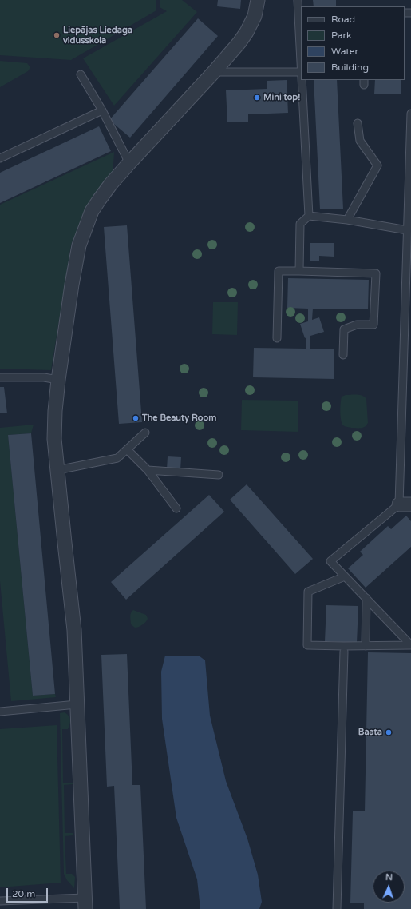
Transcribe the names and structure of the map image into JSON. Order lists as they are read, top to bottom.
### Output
{
  "places": [
    "Liepājas Liedaga vidusskola",
    "Mini top!",
    "The Beauty Room",
    "Baata"
  ],
  "legend": [
    "Road",
    "Park",
    "Water",
    "Building"
  ],
  "scale_bar": "20 m",
  "north": "top"
}
